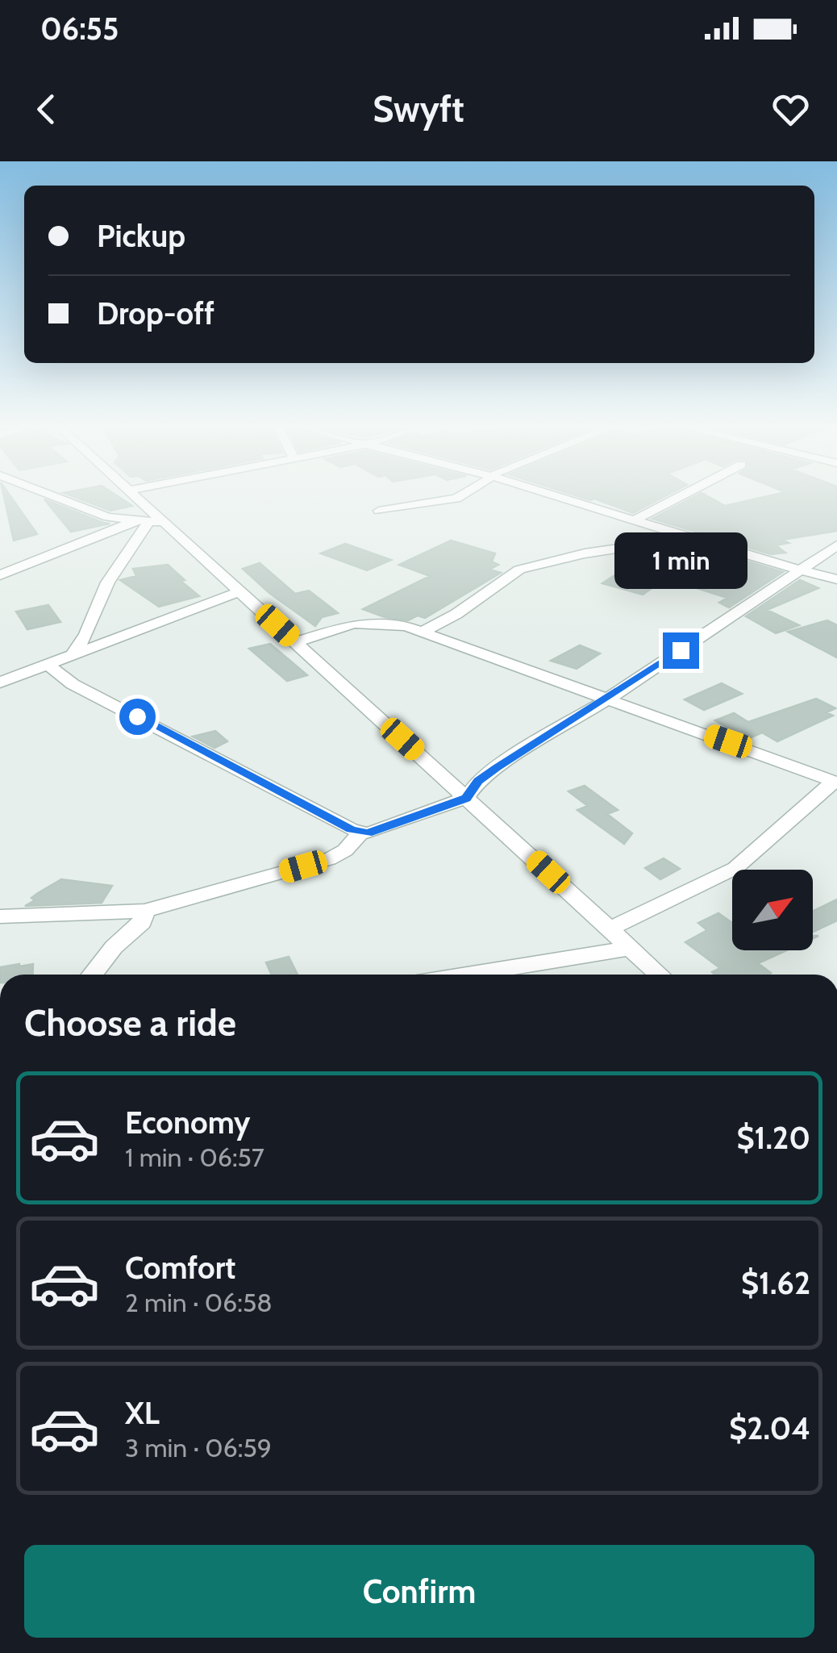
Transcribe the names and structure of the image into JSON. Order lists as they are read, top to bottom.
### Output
{
  "north": "top right",
  "page": {
    "status": "06:55",
    "header": "Swyft",
    "banner": ["Pickup", "Drop-off"],
    "bubble": "1 min",
    "heading": "Choose a ride",
    "list": [
      {
        "name": "Economy",
        "note": "1 min · 06:57",
        "value": "$1.20"
      },
      {
        "name": "Comfort",
        "note": "2 min · 06:58",
        "value": "$1.62"
      },
      {
        "name": "XL",
        "note": "3 min · 06:59",
        "value": "$2.04"
      }
    ],
    "buttons": "Confirm"
  }
}
